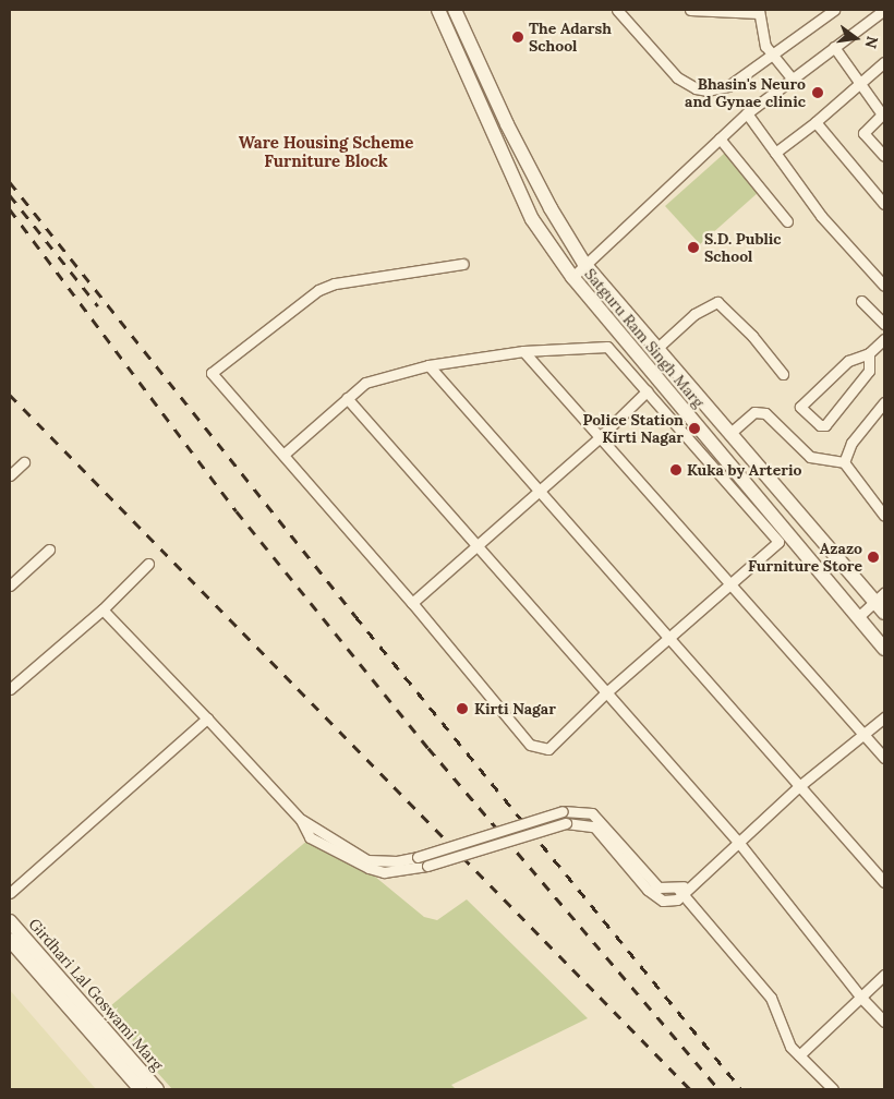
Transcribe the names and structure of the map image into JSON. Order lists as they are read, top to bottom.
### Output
{
  "streets": {
    "main road": ["Satguru Ram Singh Marg", "Girdhari Lal Goswami Marg"]
  },
  "districts": ["Ware Housing Scheme Furniture Block"],
  "places": [
    "The Adarsh School",
    "Bhasin's Neuro and Gynae clinic",
    "S.D. Public School",
    "Police Station Kirti Nagar",
    "Kuka by Arterio",
    "Azazo Furniture Store",
    "Kirti Nagar"
  ],
  "north": "right"
}
